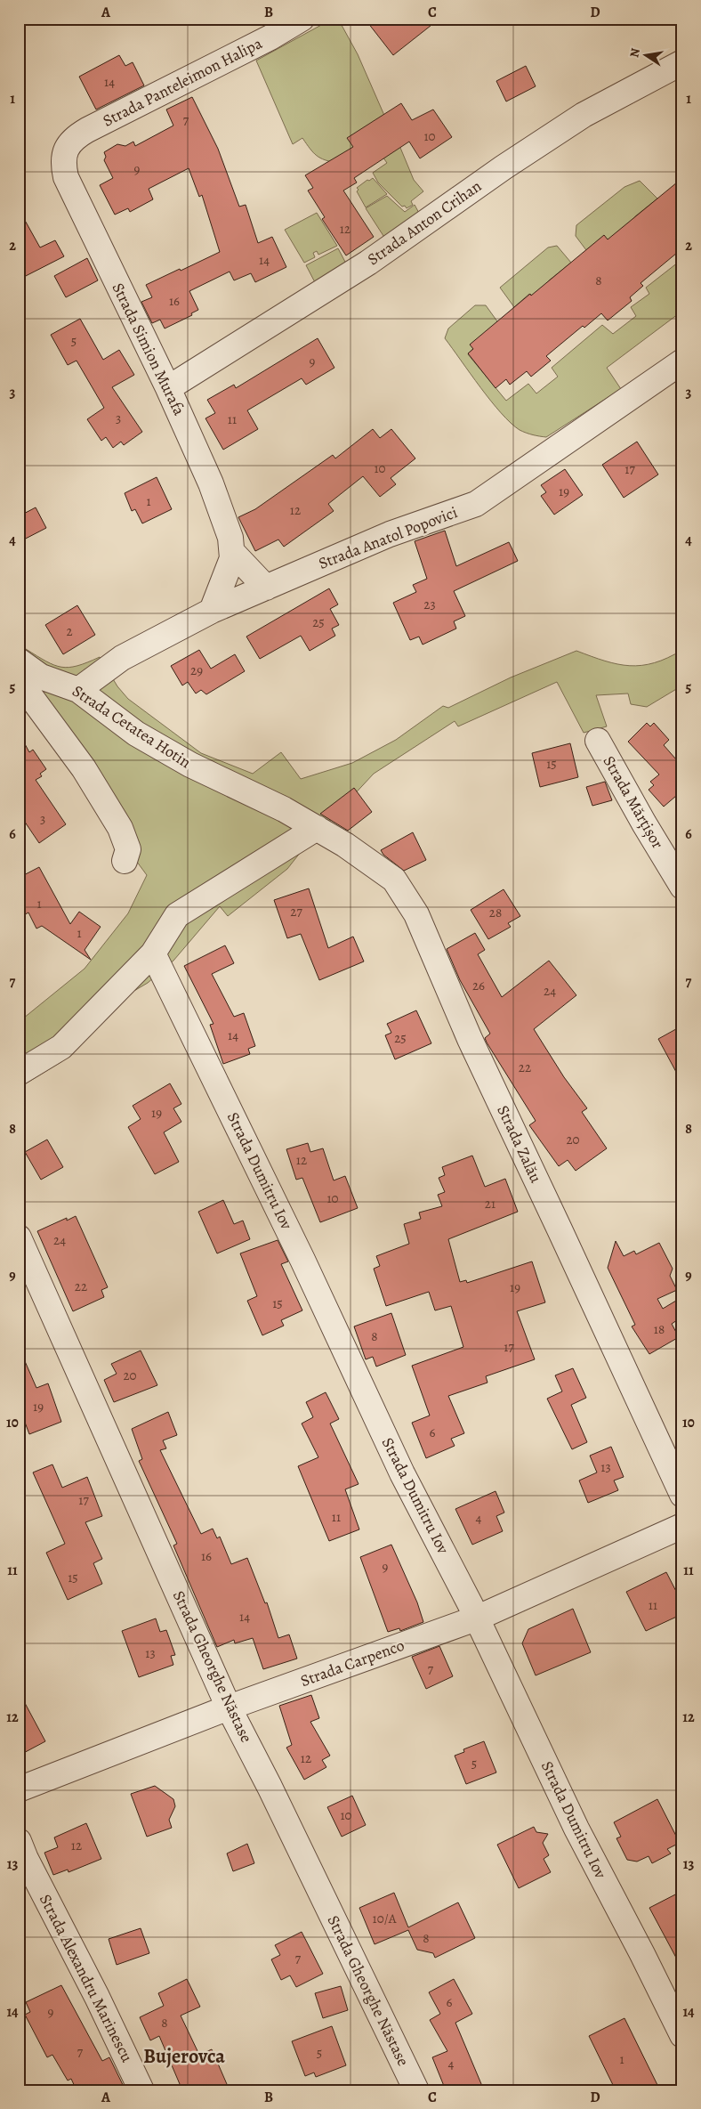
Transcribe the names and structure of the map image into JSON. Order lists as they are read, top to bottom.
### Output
{
  "streets": {
    "street": [
      "Strada Panteleimon Halipa",
      "Strada Anton Crihan",
      "Strada Simion Murafa",
      "Strada Anatol Popovici",
      "Strada Cetatea Hotin",
      "Strada Mărțișor",
      "Strada Zalău",
      "Strada Dumitru Iov",
      "Strada Carpenco",
      "Strada Gheorghe Năstase",
      "Strada Alexandru Marinescu"
    ]
  },
  "crossings": [
    ["Strada Panteleimon Halipa", "Strada Simion Murafa"],
    ["Strada Anton Crihan", "Strada Simion Murafa"],
    ["Strada Simion Murafa", "Strada Anatol Popovici"],
    ["Strada Anatol Popovici", "Strada Cetatea Hotin"],
    ["Strada Cetatea Hotin", "Strada Zalău"],
    ["Strada Dumitru Iov", "Strada Carpenco"],
    ["Strada Carpenco", "Strada Gheorghe Năstase"]
  ],
  "districts": ["Bujerovca"],
  "house_numbers": [
    "14",
    "7",
    "10",
    "9",
    "12",
    "14",
    "8",
    "16",
    "5",
    "9",
    "3",
    "11",
    "10",
    "17",
    "19",
    "1",
    "12",
    "23",
    "25",
    "2",
    "29",
    "15",
    "3",
    "1",
    "27",
    "28",
    "1",
    "26",
    "24",
    "14",
    "25",
    "22",
    "19",
    "20",
    "12",
    "10",
    "21",
    "24",
    "22",
    "19",
    "15",
    "18",
    "8",
    "17",
    "20",
    "19",
    "6",
    "13",
    "17",
    "11",
    "4",
    "16",
    "9",
    "15",
    "11",
    "14",
    "13",
    "7",
    "12",
    "5",
    "10",
    "12",
    "10/A",
    "8",
    "7",
    "6",
    "9",
    "8",
    "7",
    "5",
    "1",
    "4"
  ],
  "north": "left",
  "grid": {
    "columns": [
      "A",
      "B",
      "C",
      "D"
    ],
    "rows": [
      "1",
      "2",
      "3",
      "4",
      "5",
      "6",
      "7",
      "8",
      "9",
      "10",
      "11",
      "12",
      "13",
      "14"
    ]
  }
}
